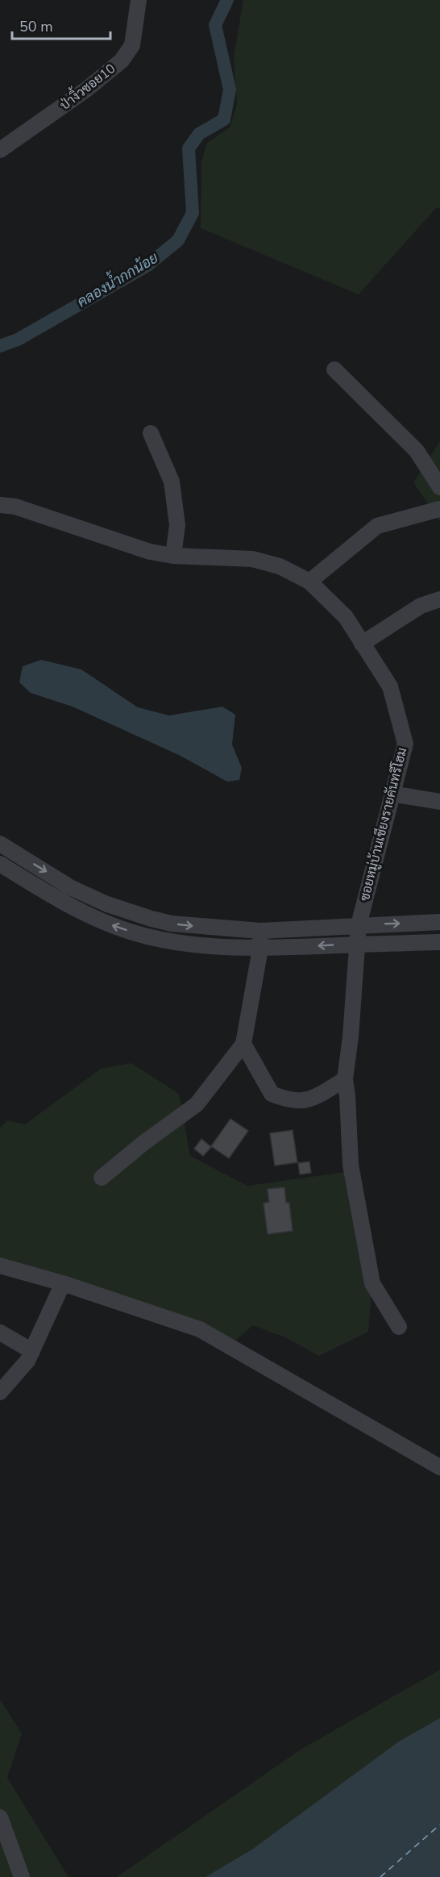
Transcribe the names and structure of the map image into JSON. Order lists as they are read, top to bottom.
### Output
{
  "streets": {
    "street": ["ป่างิ้วซอย10", "ซอยหมู่บ้านเชียงรายคันทรีโฮม"]
  },
  "water": ["คลองน้ำกกน้อย"],
  "scale_bar": "50 m"
}
